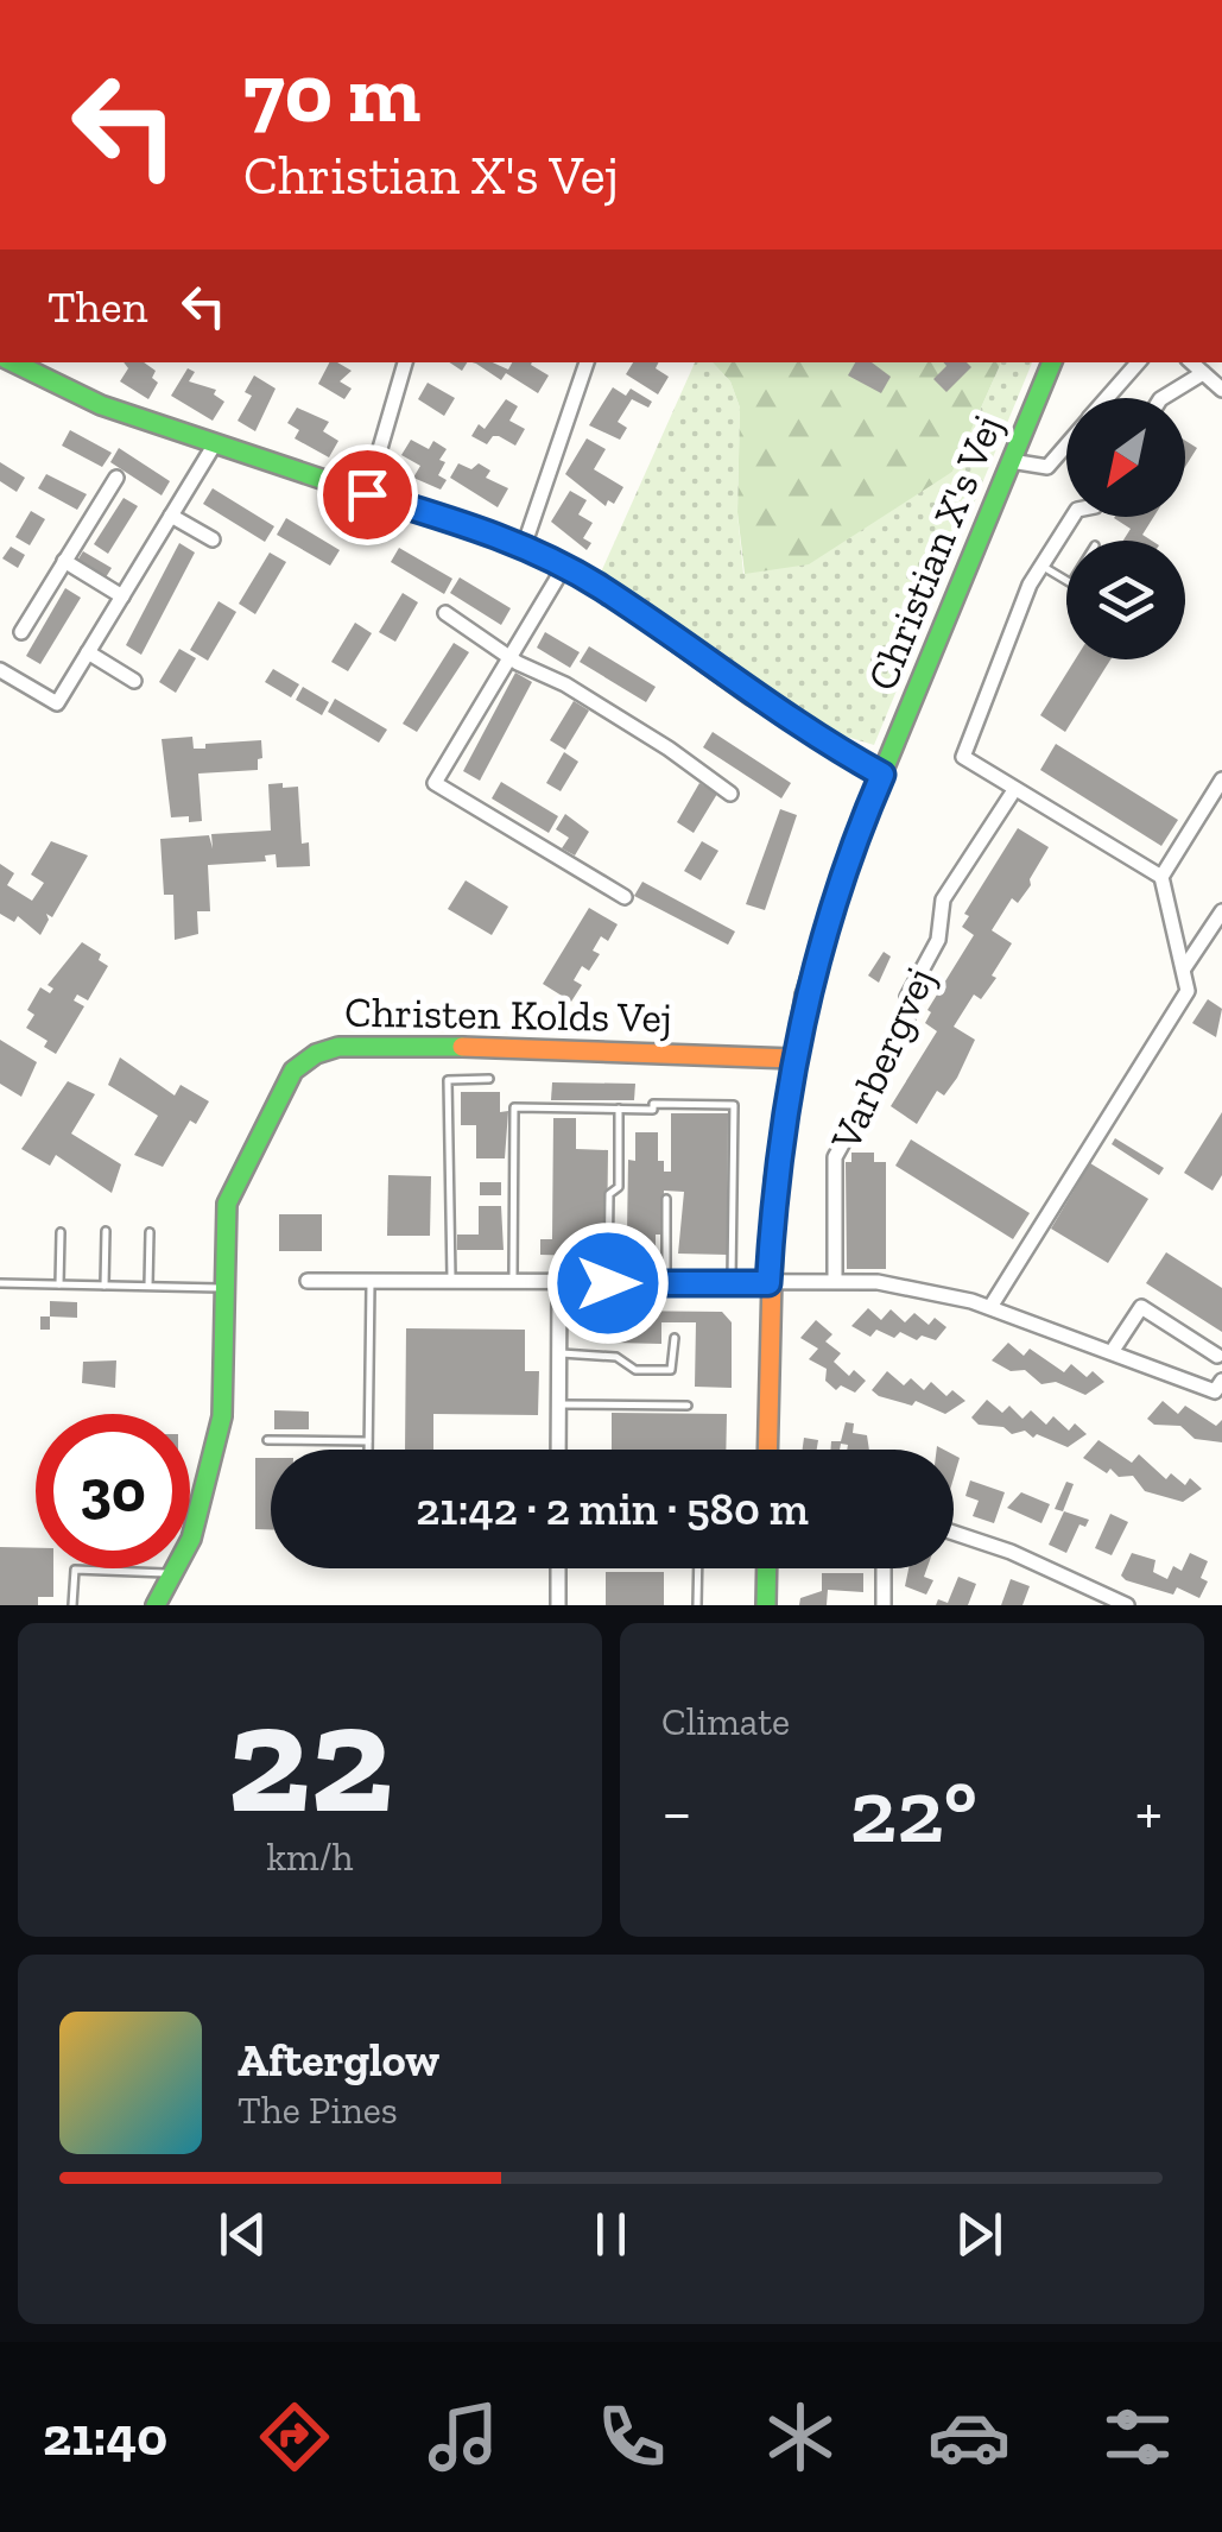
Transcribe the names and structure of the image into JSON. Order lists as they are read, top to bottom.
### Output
{
  "streets": {
    "street": ["Christian X's Vej", "Christen Kolds Vej", "Varbergvej"]
  },
  "crossings": [
    ["Christian X's Vej", "Christen Kolds Vej"]
  ],
  "north": "bottom left",
  "page": {
    "turn": ["70 m", "Christian X's Vej"],
    "then": "Then",
    "limit": "30",
    "trip": "21:42 · 2 min · 580 m",
    "tile": [
      ["22", "km/h"],
      "Climate"
    ],
    "heat": ["−", "22°", "+"],
    "song": ["Afterglow", "The Pines"],
    "tabs": "21:40"
  }
}
